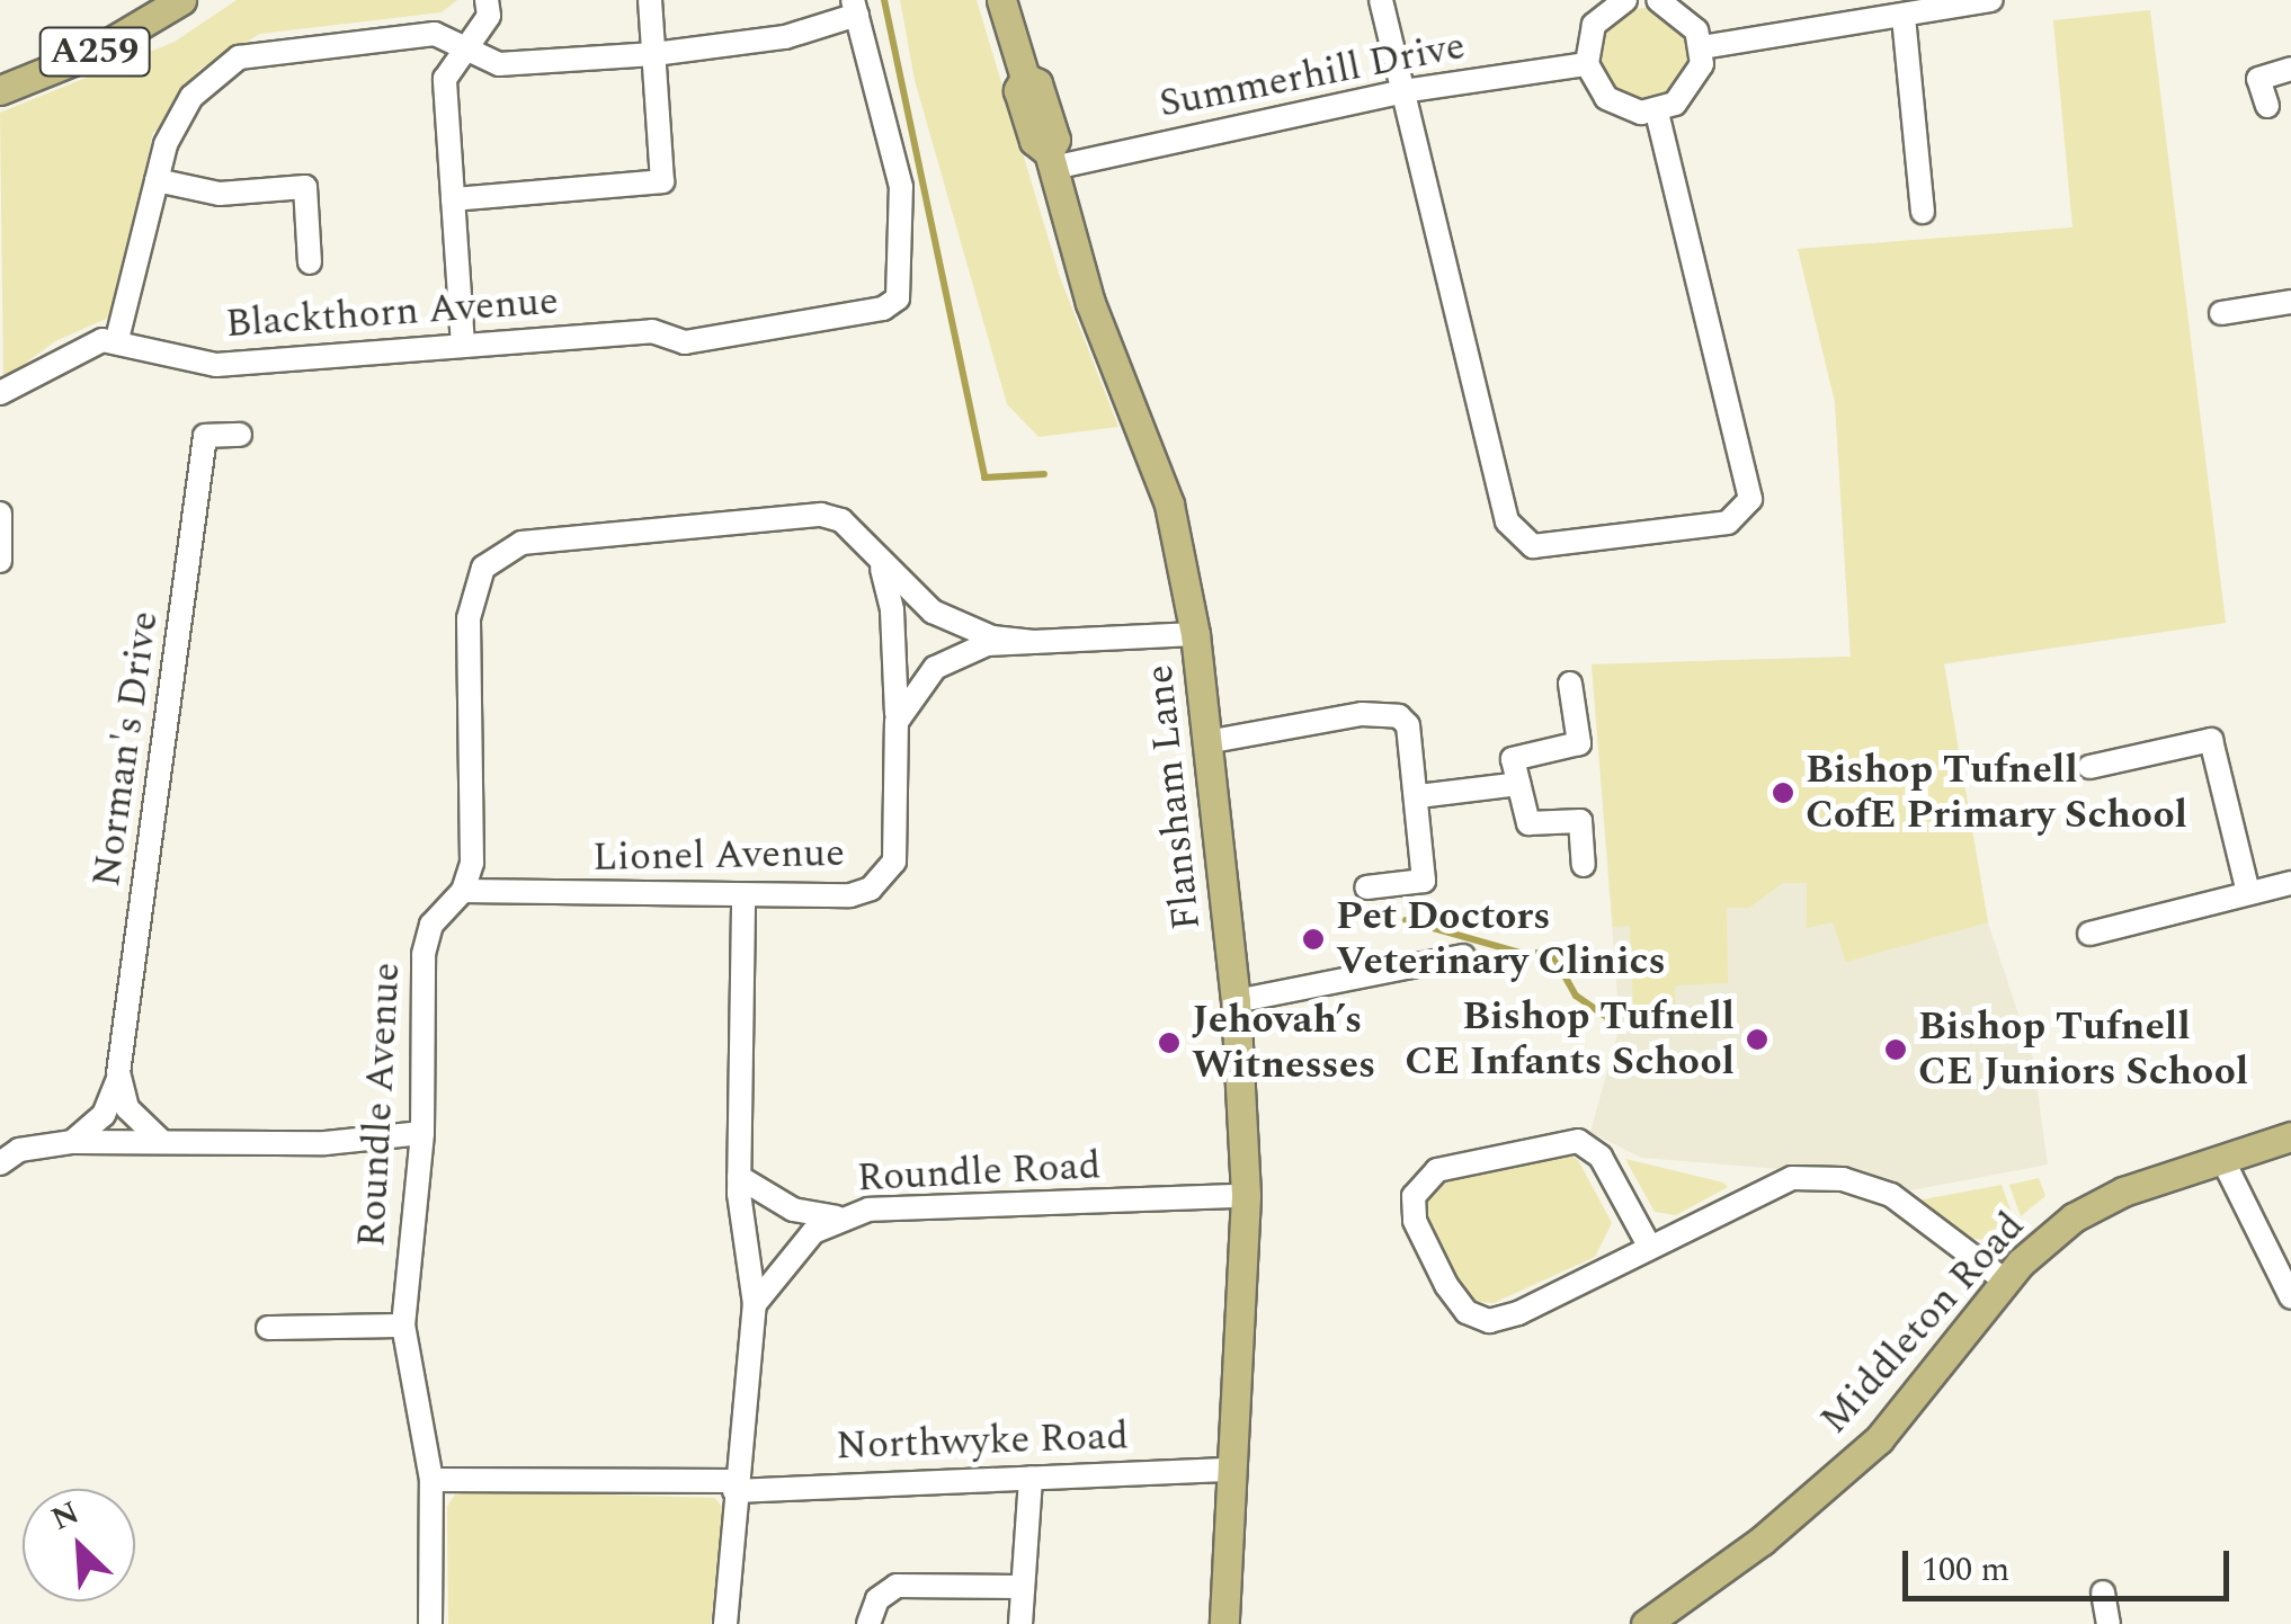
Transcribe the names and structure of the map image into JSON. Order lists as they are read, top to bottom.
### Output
{
  "streets": {
    "main road": ["A259", "Flansham Lane", "Middleton Road"],
    "street": [
      "Summerhill Drive",
      "Blackthorn Avenue",
      "Norman's Drive",
      "Lionel Avenue",
      "Roundle Avenue",
      "Roundle Road",
      "Northwyke Road"
    ]
  },
  "crossings": [
    ["Summerhill Drive", "Flansham Lane"],
    ["Flansham Lane", "Roundle Road"],
    ["Flansham Lane", "Northwyke Road"],
    ["Lionel Avenue", "Roundle Avenue"],
    ["Roundle Avenue", "Northwyke Road"]
  ],
  "places": [
    "Bishop Tufnell CofE Primary School",
    "Pet Doctors Veterinary Clinics",
    "Bishop Tufnell CE Infants School",
    "Jehovah’s Witnesses",
    "Bishop Tufnell CE Juniors School"
  ],
  "scale_bar": "100 m",
  "north": "top left"
}
